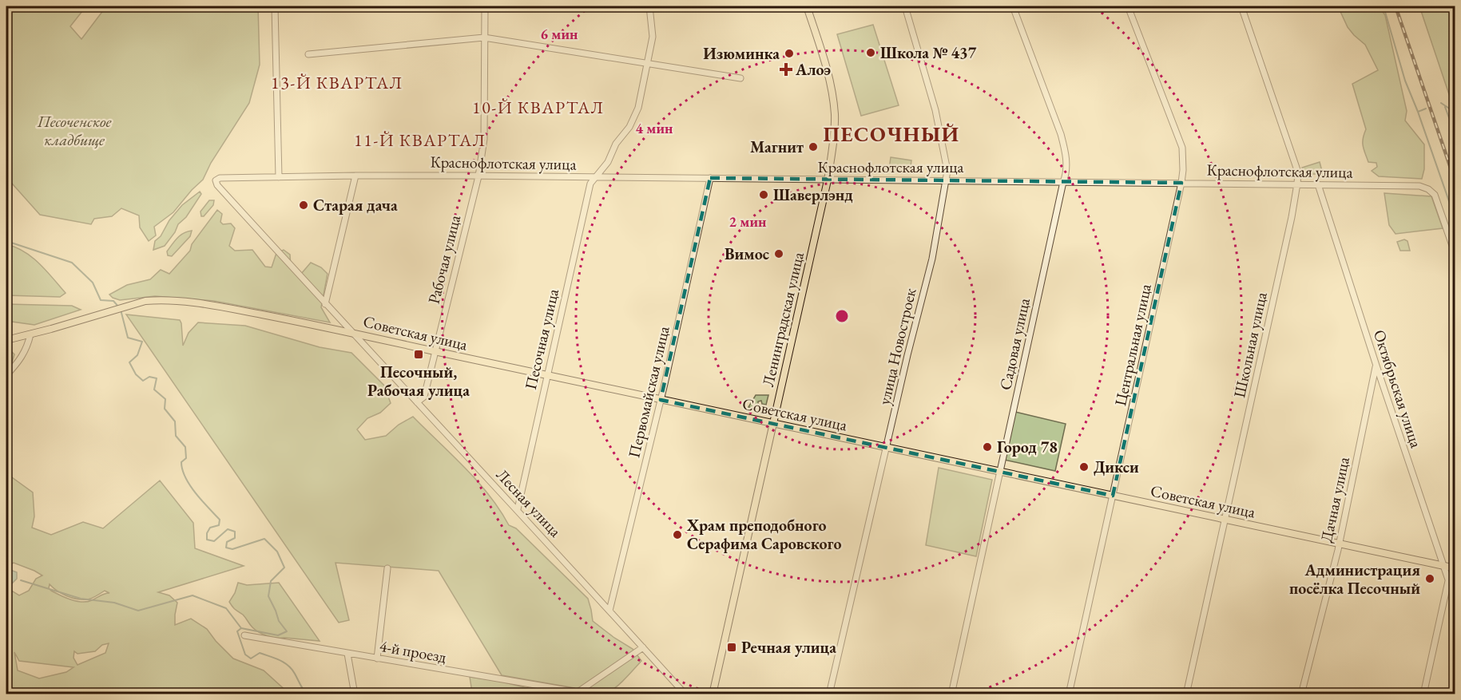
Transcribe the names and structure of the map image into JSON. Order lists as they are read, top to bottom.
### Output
{
  "streets": {
    "main road": ["Ленинградская улица", "Советская улица"],
    "street": [
      "Краснофлотская улица",
      "Рабочая улица",
      "Песочная улица",
      "Садовая улица",
      "Центральная улица",
      "Школьная улица",
      "улица Новостроек",
      "Октябрьская улица",
      "Первомайская улица",
      "Дачная улица",
      "Лесная улица",
      "4-й проезд"
    ]
  },
  "crossings": [
    ["Краснофлотская улица", "Рабочая улица"],
    ["Краснофлотская улица", "Ленинградская улица"],
    ["Краснофлотская улица", "Песочная улица"],
    ["Краснофлотская улица", "Садовая улица"],
    ["Краснофлотская улица", "Центральная улица"],
    ["Краснофлотская улица", "Школьная улица"],
    ["Краснофлотская улица", "улица Новостроек"],
    ["Краснофлотская улица", "Октябрьская улица"],
    ["Краснофлотская улица", "Первомайская улица"],
    ["Краснофлотская улица", "Лесная улица"],
    ["Рабочая улица", "Советская улица"],
    ["Рабочая улица", "Лесная улица"],
    ["Ленинградская улица", "Советская улица"],
    ["Советская улица", "Песочная улица"],
    ["Советская улица", "Садовая улица"],
    ["Советская улица", "Центральная улица"],
    ["Советская улица", "Школьная улица"],
    ["Советская улица", "улица Новостроек"],
    ["Советская улица", "Октябрьская улица"],
    ["Советская улица", "Первомайская улица"],
    ["Советская улица", "Дачная улица"],
    ["Советская улица", "Лесная улица"],
    ["Песочная улица", "Лесная улица"],
    ["Октябрьская улица", "Дачная улица"],
    ["Первомайская улица", "Лесная улица"]
  ],
  "districts": [
    "13-Й КВАРТАЛ",
    "10-Й КВАРТАЛ",
    "ПЕСОЧНЫЙ",
    "11-Й КВАРТАЛ"
  ],
  "parks": ["Песоченское кладбище"],
  "places": {
    "other": [
      "Школа № 437",
      "Изюминка",
      "Магнит",
      "Шаверлэнд",
      "Старая дача",
      "Вимос",
      "Город 78",
      "Дикси",
      "Храм преподобного Серафима Саровского",
      "Администрация посёлка Песочный"
    ],
    "health": ["Алоэ"],
    "transit": ["Песочный, Рабочая улица", "Речная улица"]
  },
  "rings": ["6 мин", "4 мин", "2 мин"]
}
